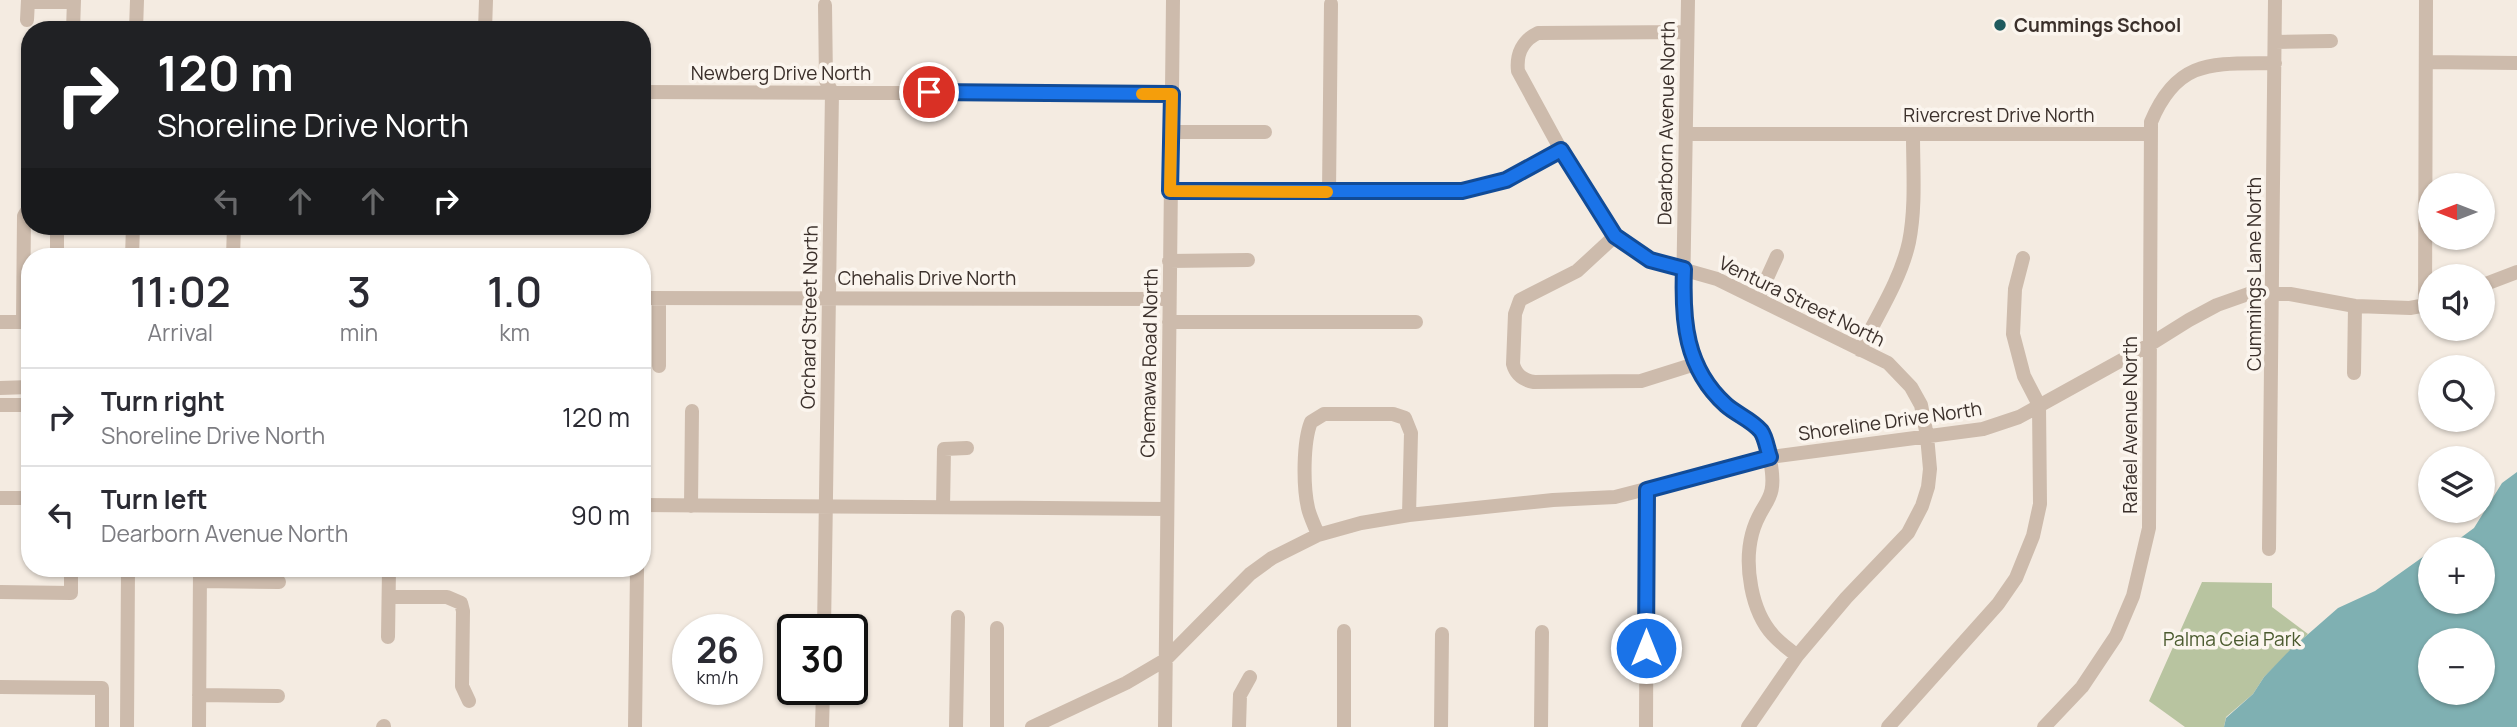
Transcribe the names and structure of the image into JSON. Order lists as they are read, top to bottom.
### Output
{
  "streets": {
    "street": [
      "Newberg Drive North",
      "Rivercrest Drive North",
      "Dearborn Avenue North",
      "Cummings Lane North",
      "Chehalis Drive North",
      "Ventura Street North",
      "Orchard Street North",
      "Chemawa Road North",
      "Shoreline Drive North",
      "Rafael Avenue North"
    ]
  },
  "crossings": [
    ["Newberg Drive North", "Orchard Street North"],
    ["Newberg Drive North", "Chemawa Road North"],
    ["Rivercrest Drive North", "Dearborn Avenue North"],
    ["Rivercrest Drive North", "Rafael Avenue North"],
    ["Dearborn Avenue North", "Ventura Street North"],
    ["Dearborn Avenue North", "Shoreline Drive North"],
    ["Cummings Lane North", "Shoreline Drive North"],
    ["Chehalis Drive North", "Orchard Street North"],
    ["Chehalis Drive North", "Chemawa Road North"],
    ["Ventura Street North", "Shoreline Drive North"],
    ["Chemawa Road North", "Shoreline Drive North"],
    ["Shoreline Drive North", "Rafael Avenue North"]
  ],
  "parks": ["Palma Ceia Park"],
  "places": ["Cummings School"],
  "north": "left",
  "page": {
    "turn": ["120 m", "Shoreline Drive North"],
    "map_buttons": ["+", "−"],
    "eta": [
      "11:02",
      "Arrival",
      "3",
      "min",
      "1.0",
      "km"
    ],
    "list": [
      {
        "name": "Turn right",
        "note": "Shoreline Drive North",
        "value": "120 m"
      },
      {
        "name": "Turn left",
        "note": "Dearborn Avenue North",
        "value": "90 m"
      }
    ],
    "speed": "26 km/h",
    "limit": "30"
  }
}
